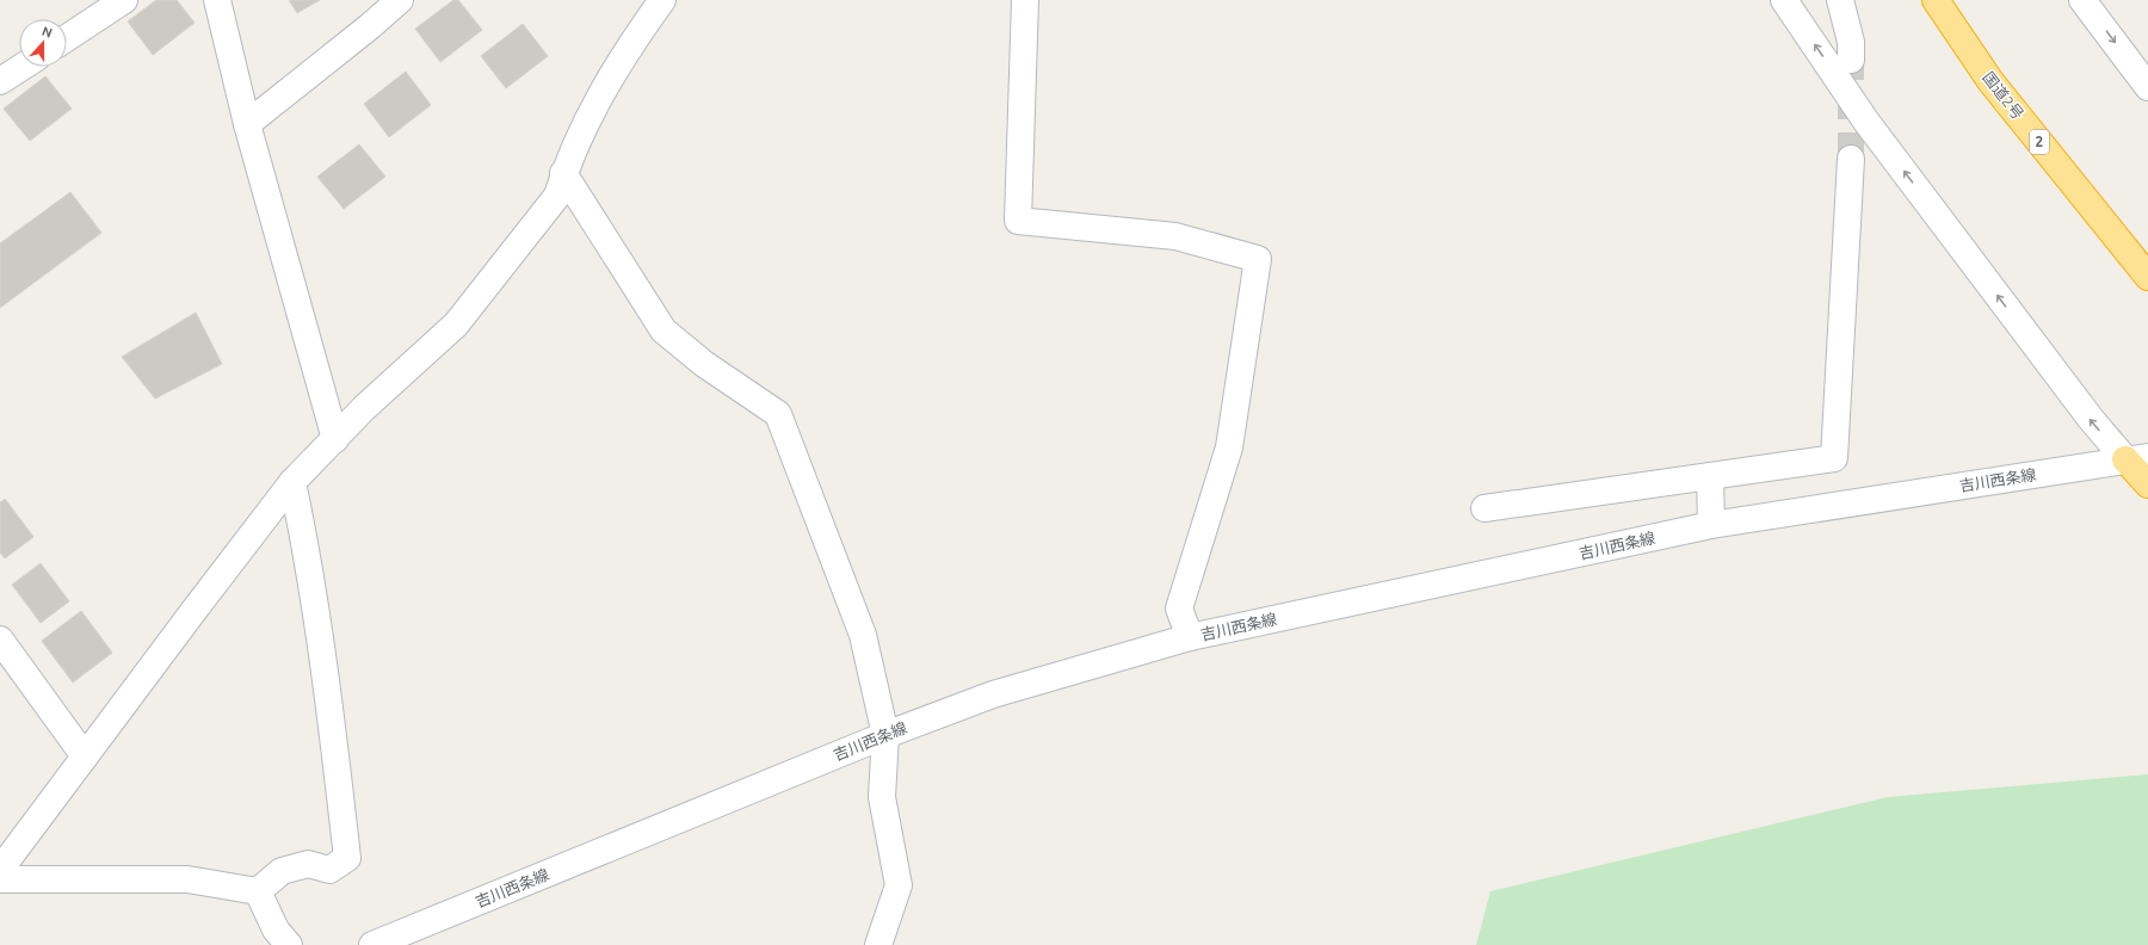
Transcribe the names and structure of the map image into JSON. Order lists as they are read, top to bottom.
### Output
{
  "streets": {
    "highway": ["国道2号", "2"],
    "street": ["吉川西条線"]
  },
  "north": "top"
}
